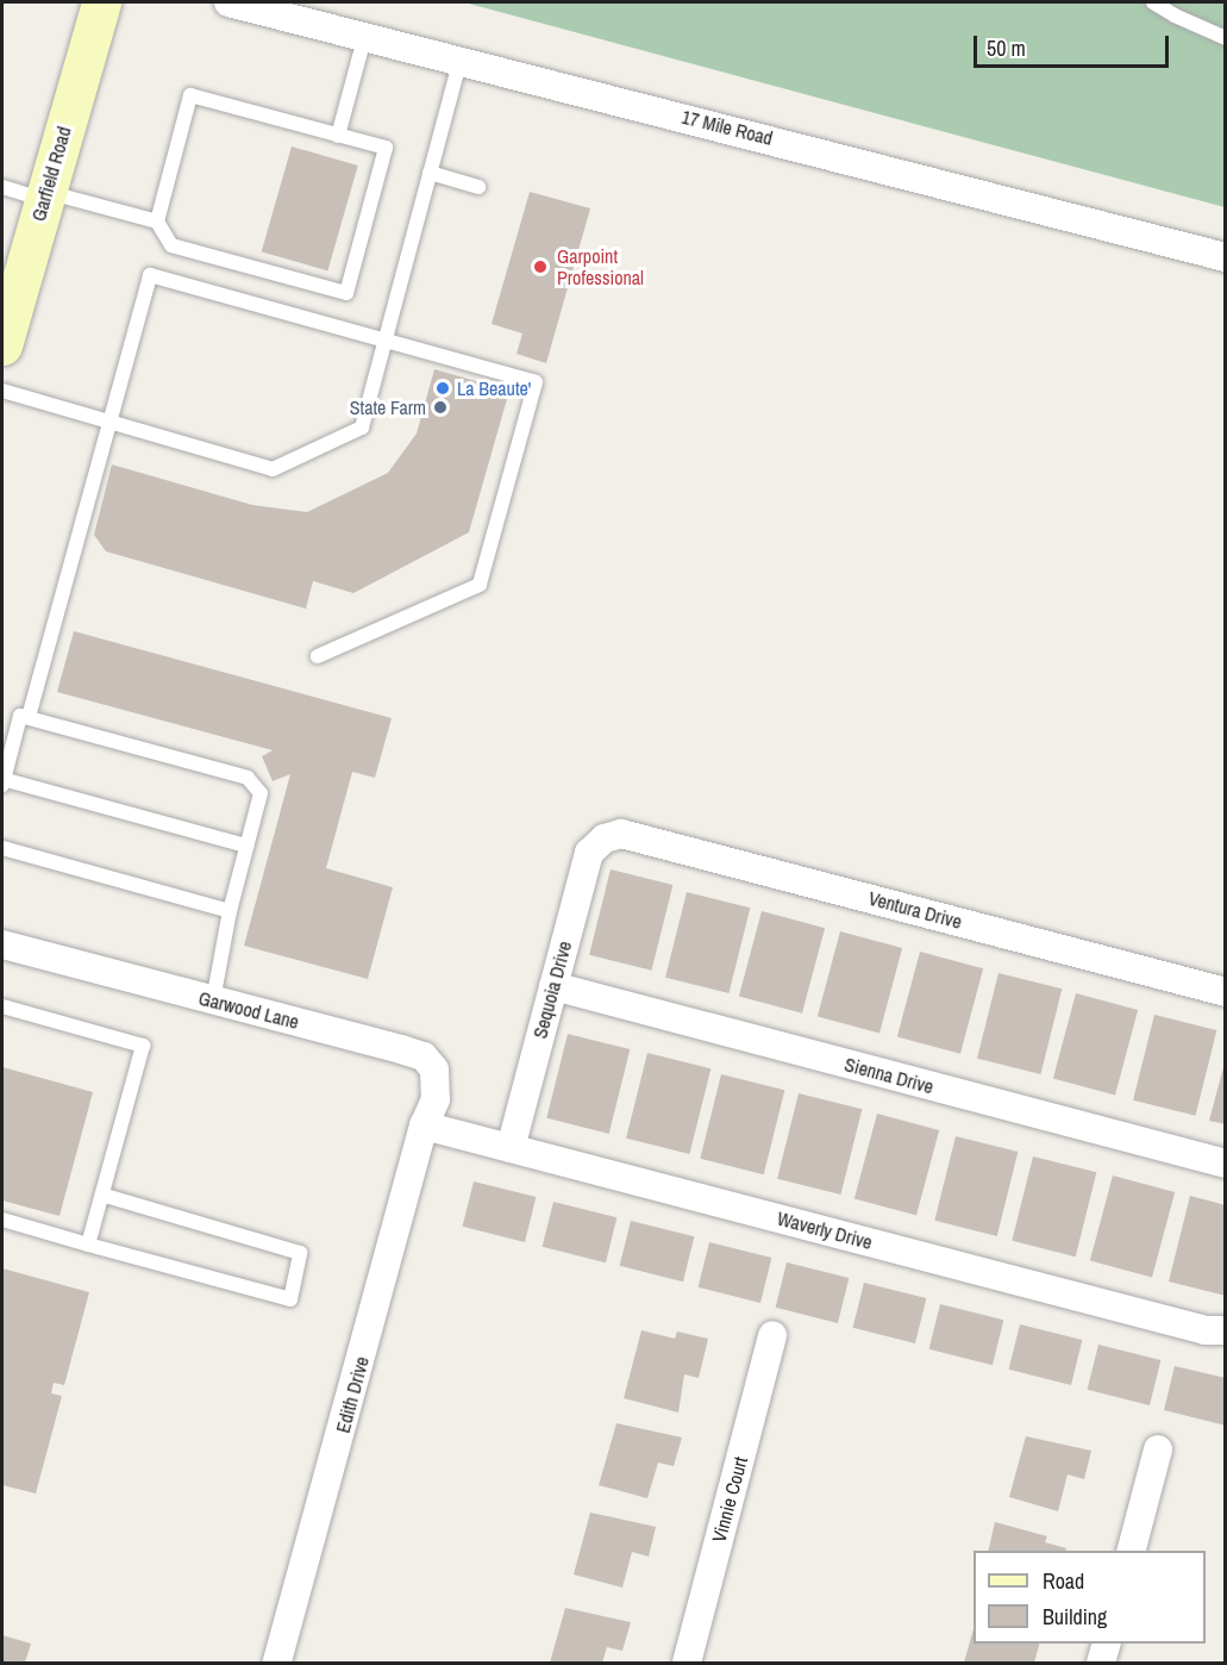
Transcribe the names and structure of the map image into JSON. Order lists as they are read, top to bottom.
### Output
{
  "streets": {
    "main road": ["Garfield Road"],
    "street": [
      "17 Mile Road",
      "Ventura Drive",
      "Sequoia Drive",
      "Garwood Lane",
      "Sienna Drive",
      "Waverly Drive",
      "Edith Drive",
      "Vinnie Court"
    ]
  },
  "crossings": [
    ["Ventura Drive", "Sequoia Drive"],
    ["Sequoia Drive", "Sienna Drive"],
    ["Sequoia Drive", "Waverly Drive"],
    ["Garwood Lane", "Waverly Drive"],
    ["Garwood Lane", "Edith Drive"],
    ["Waverly Drive", "Edith Drive"]
  ],
  "places": ["Garpoint Professional", "La Beaute'", "State Farm"],
  "legend": ["Road", "Building"],
  "scale_bar": "50 m"
}
